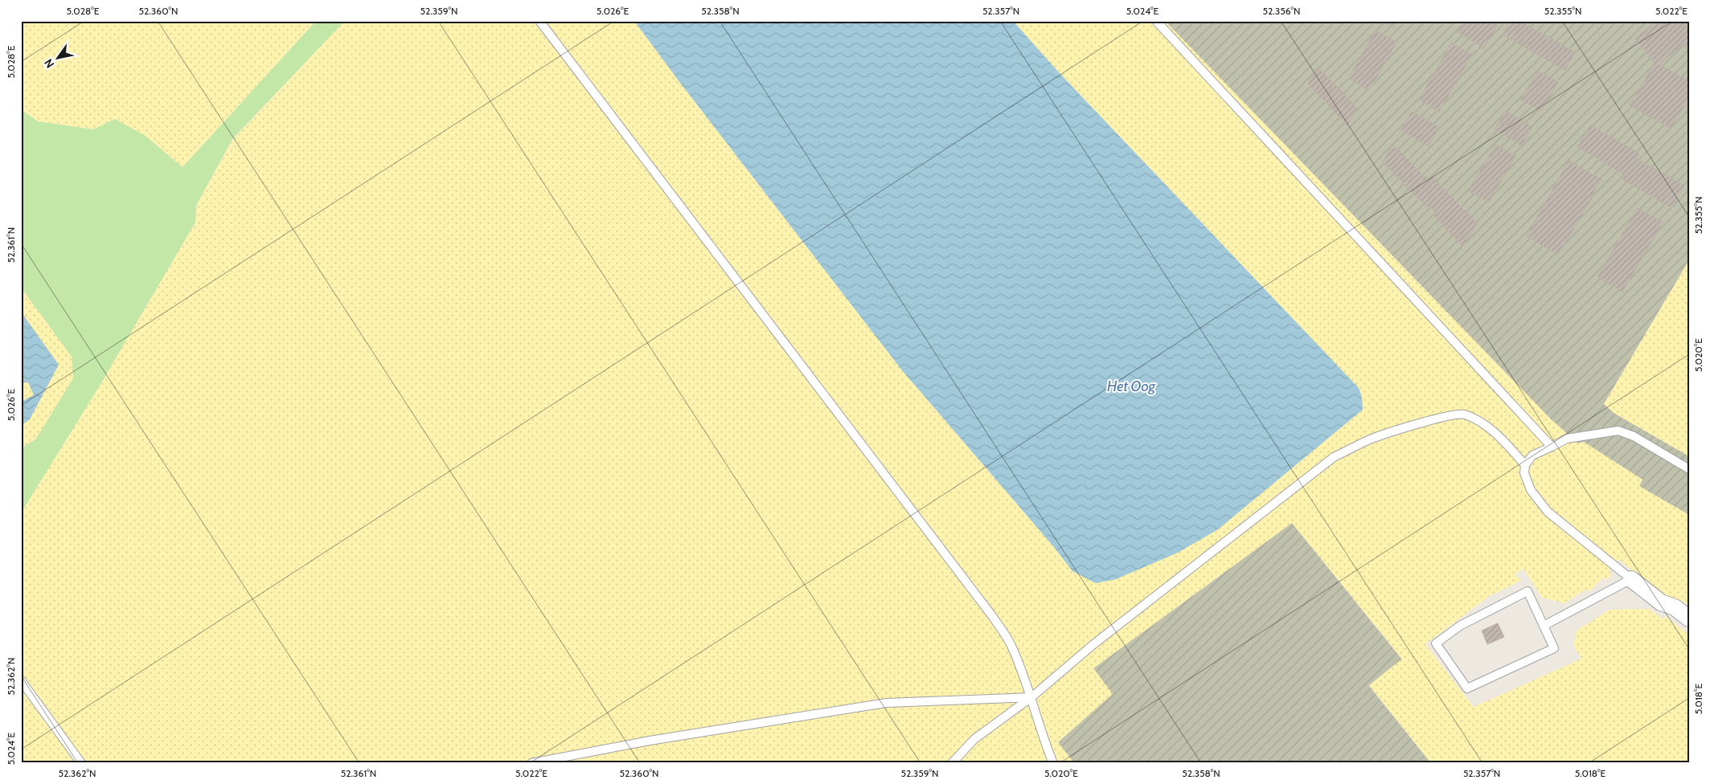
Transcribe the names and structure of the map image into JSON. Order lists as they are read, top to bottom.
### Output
{
  "water": ["Het Oog"],
  "north": "bottom left",
  "coordinates": [
    "5.028°E",
    "52.360°N",
    "52.359°N",
    "5.026°E",
    "52.358°N",
    "52.357°N",
    "5.024°E",
    "52.356°N",
    "52.355°N",
    "5.022°E",
    "52.361°N",
    "5.020°E",
    "52.362°N",
    "5.018°E"
  ]
}
